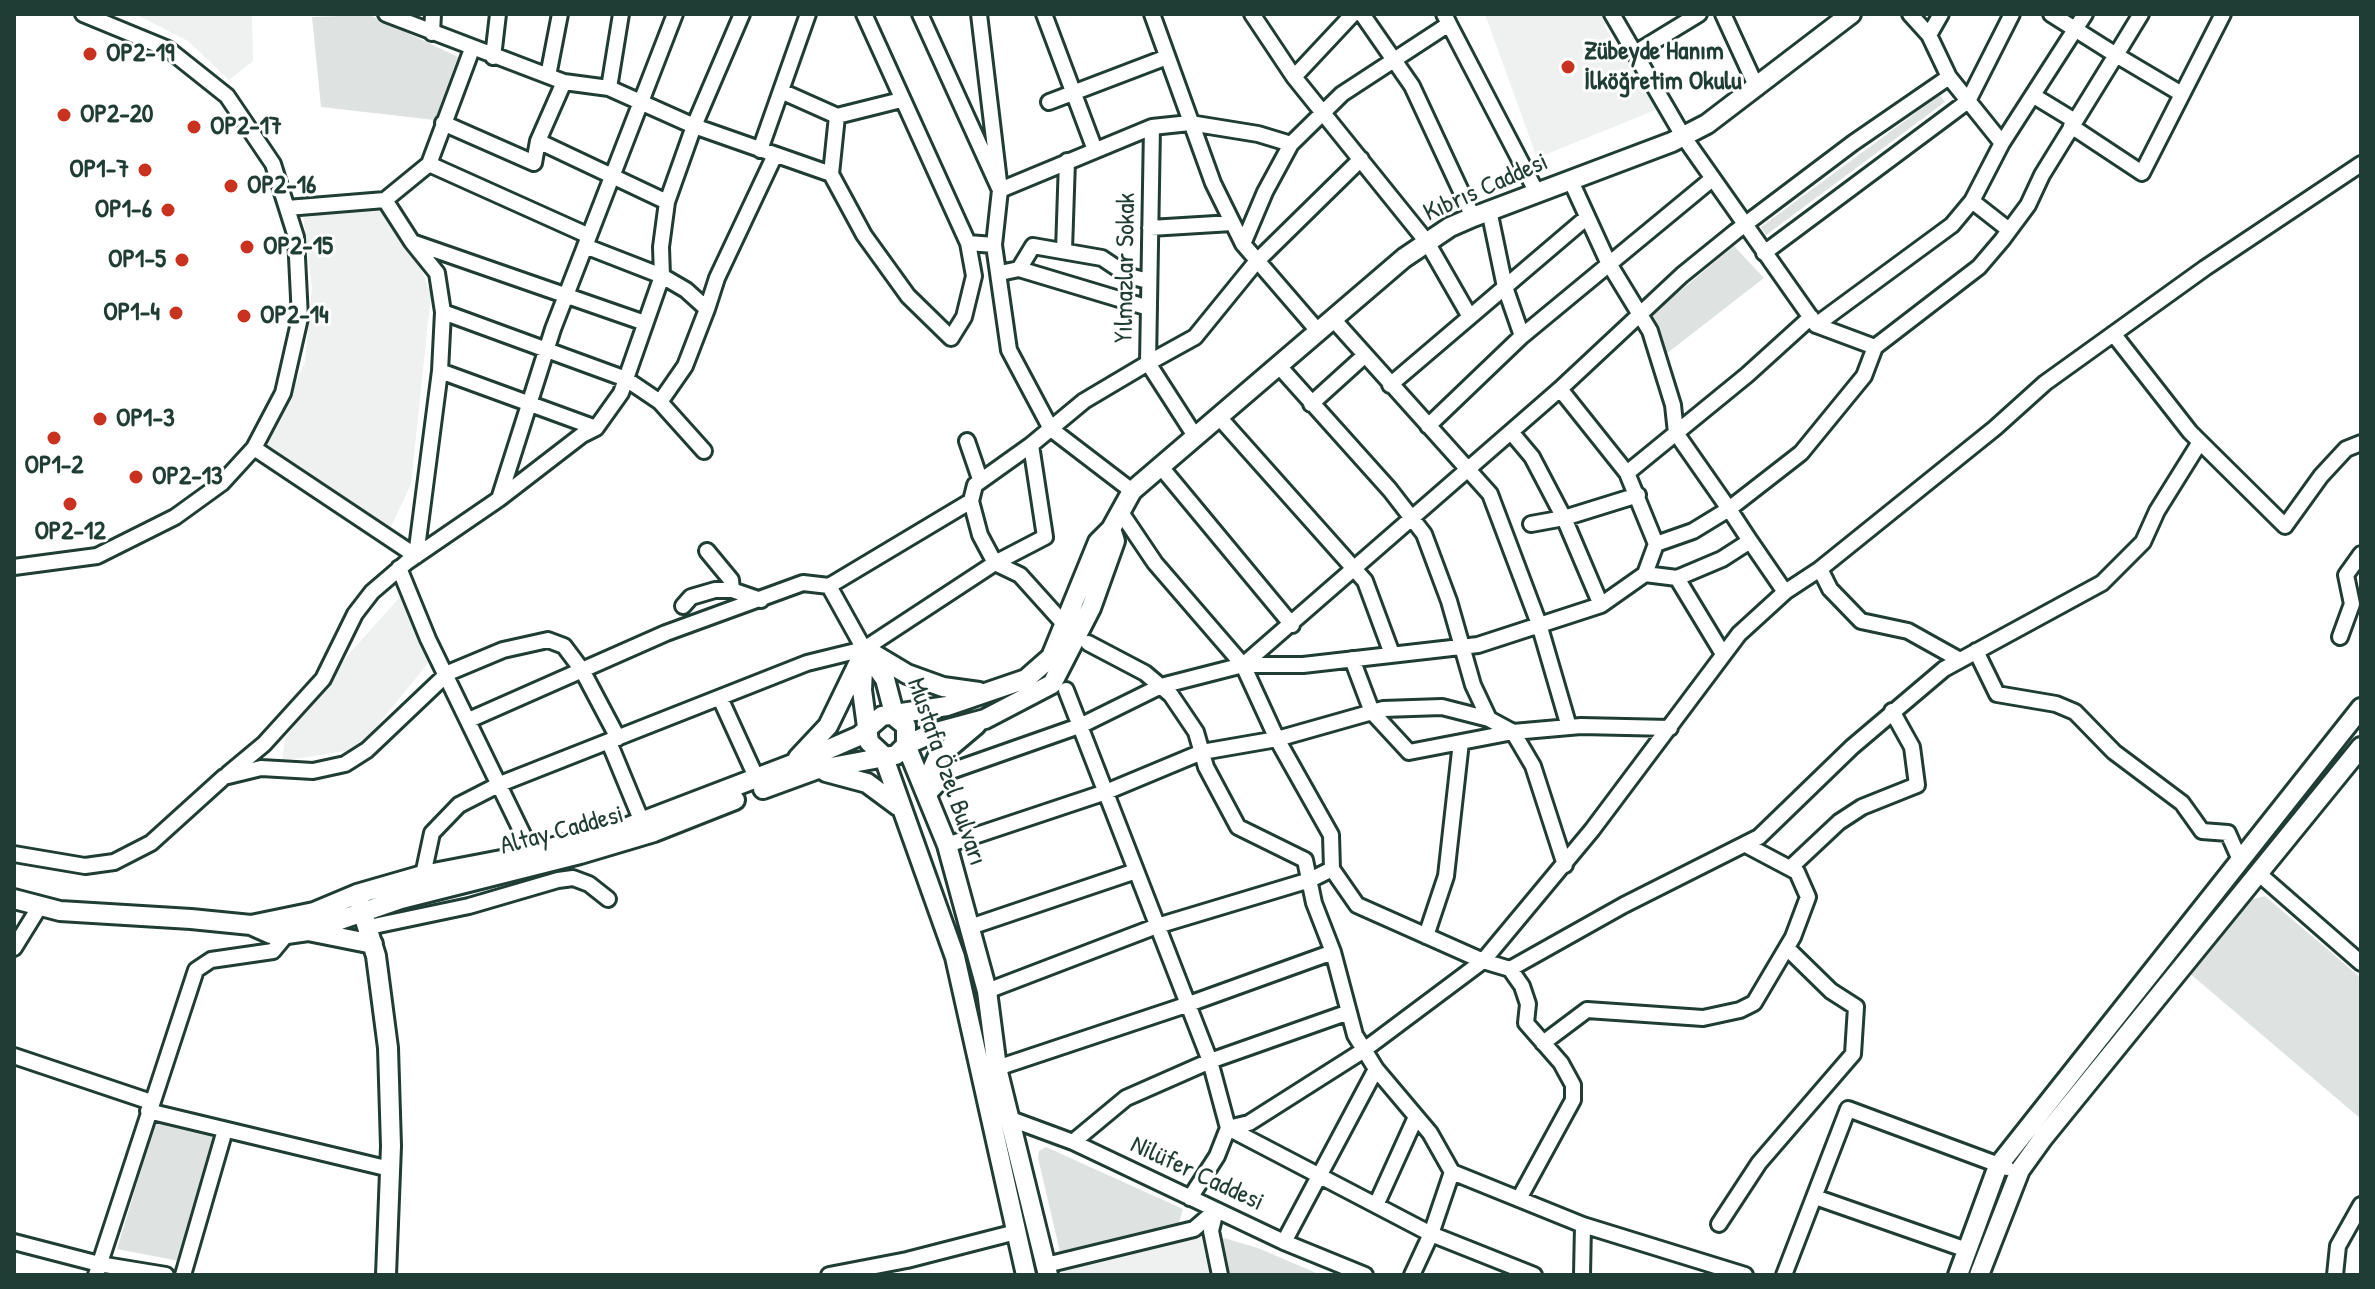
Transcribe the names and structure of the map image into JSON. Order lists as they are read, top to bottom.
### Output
{
  "streets": {
    "main road": ["Kıbrıs Caddesi", "Mustafa Özel Bulvarı", "Altay Caddesi"],
    "street": ["Yılmazlar Sokak", "Nilüfer Caddesi"]
  },
  "crossings": [
    ["Kıbrıs Caddesi", "Mustafa Özel Bulvarı"],
    ["Kıbrıs Caddesi", "Altay Caddesi"],
    ["Mustafa Özel Bulvarı", "Altay Caddesi"],
    ["Mustafa Özel Bulvarı", "Nilüfer Caddesi"]
  ],
  "places": [
    "OP2-19",
    "Zübeyde Hanım İlköğretim Okulu",
    "OP2-20",
    "OP2-17",
    "OP1-7",
    "OP2-16",
    "OP1-6",
    "OP2-15",
    "OP1-5",
    "OP1-4",
    "OP2-14",
    "OP1-3",
    "OP1-2",
    "OP2-13",
    "OP2-12"
  ]
}
